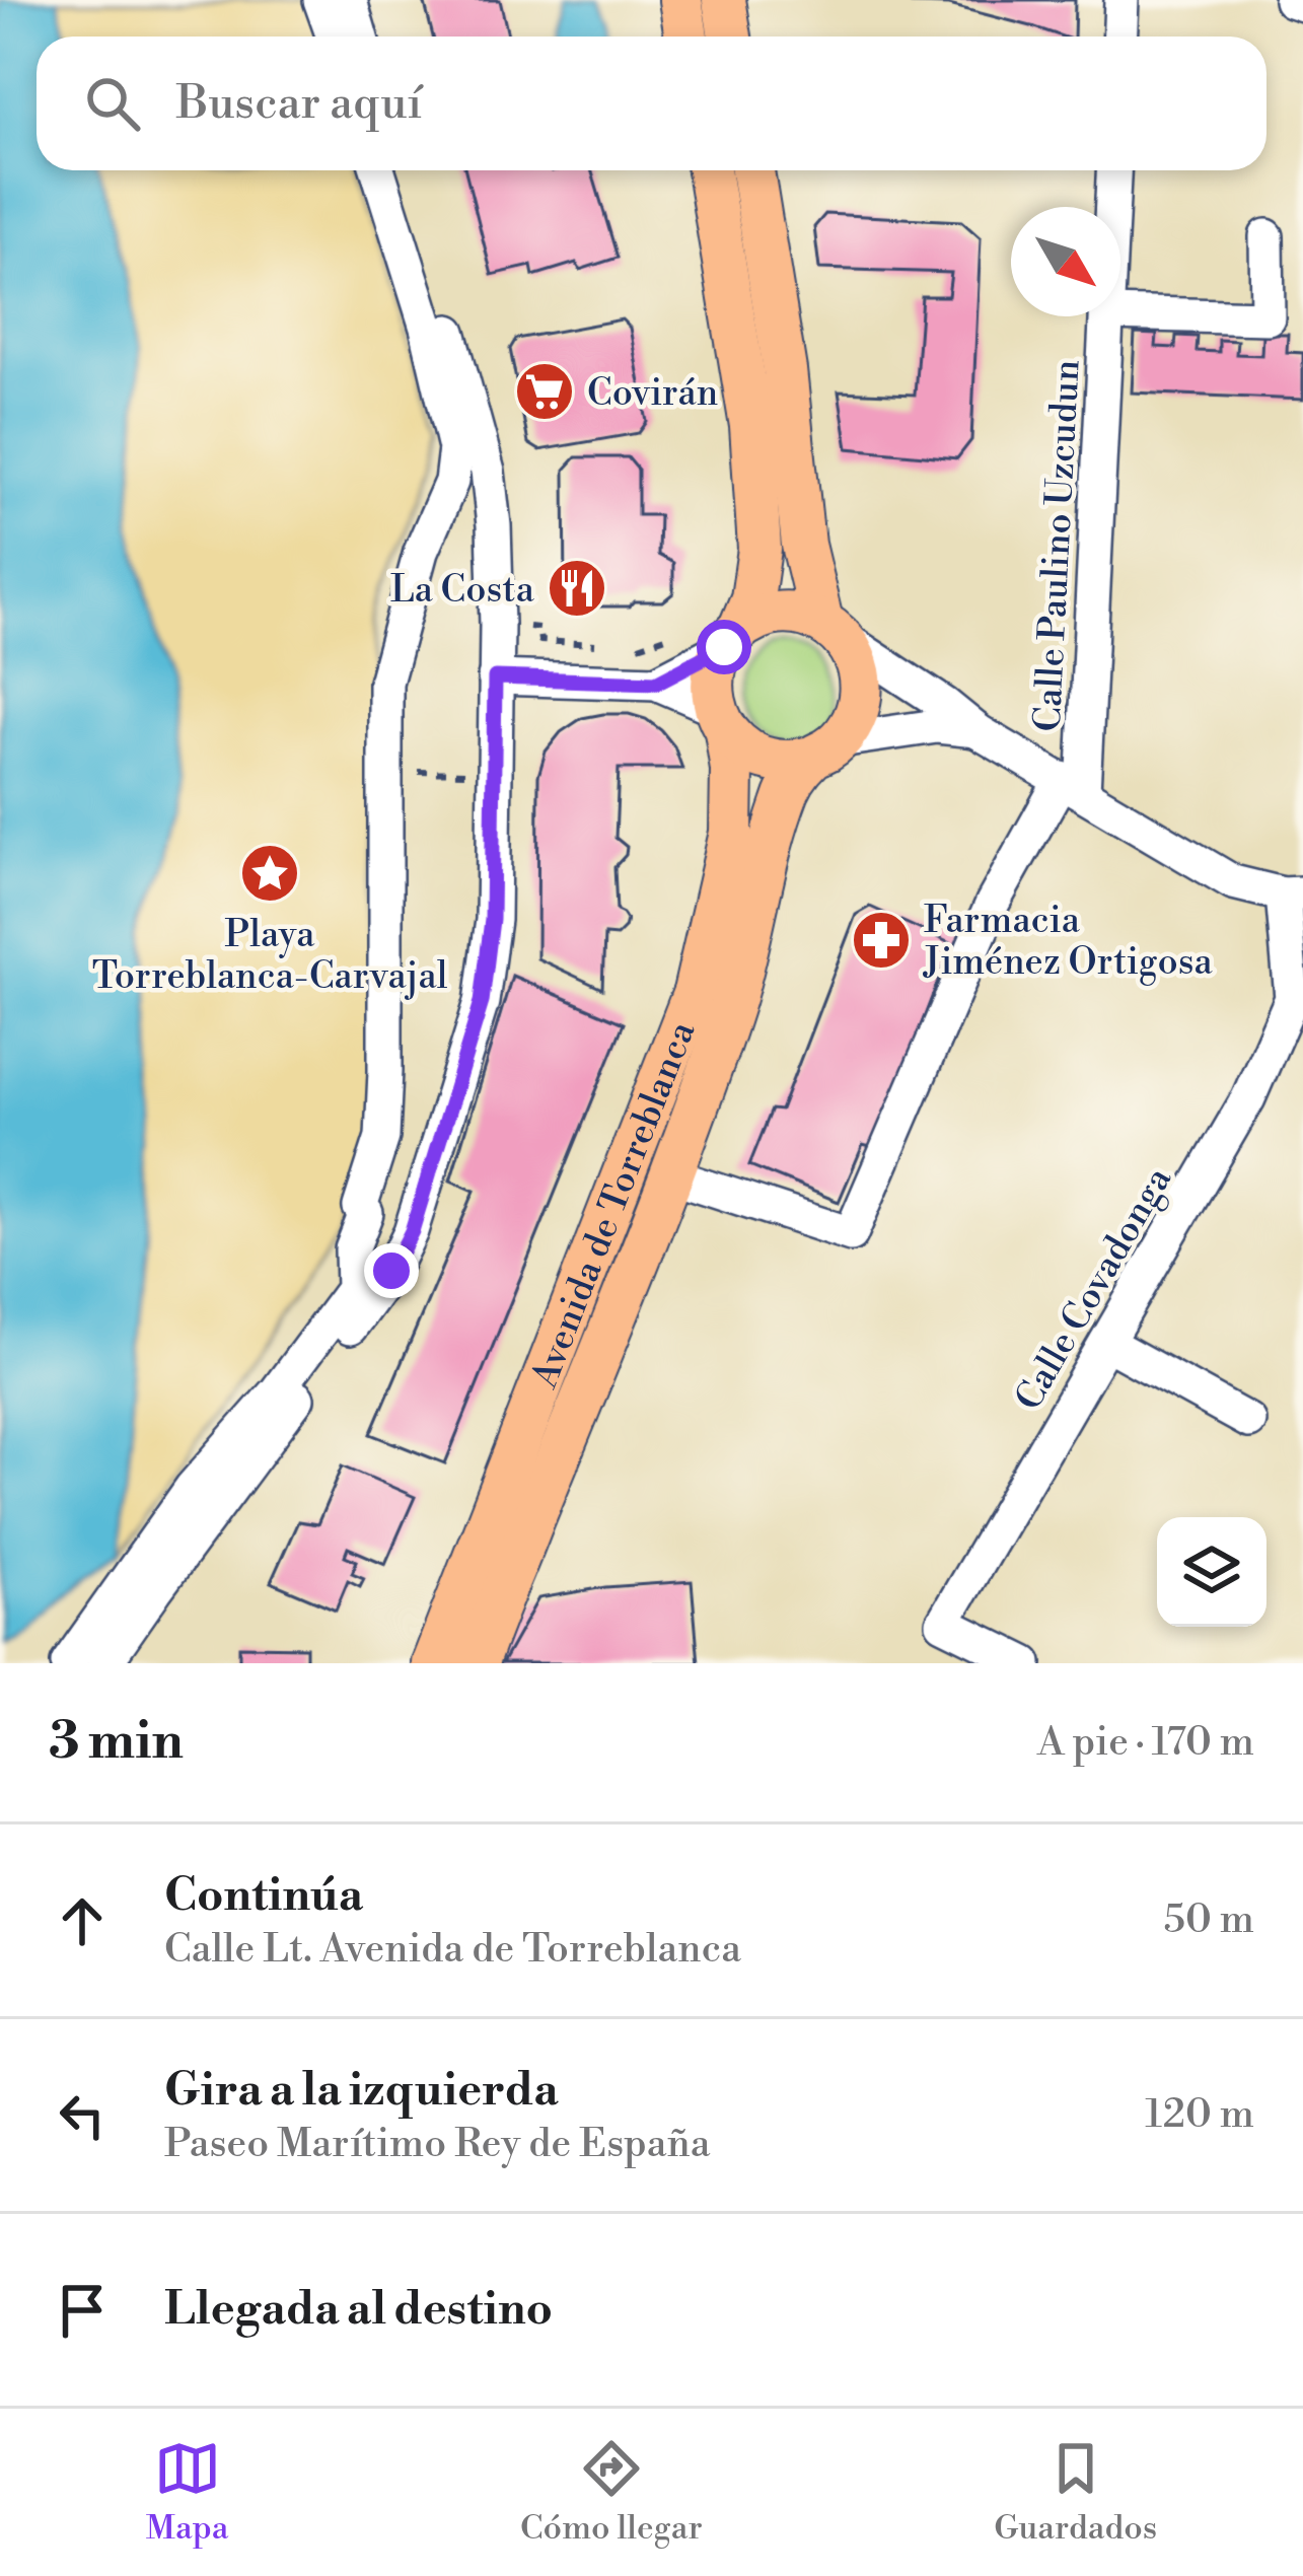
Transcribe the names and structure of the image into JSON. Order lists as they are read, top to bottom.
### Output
{
  "streets": {
    "main road": ["Avenida de Torreblanca"],
    "street": ["Calle Paulino Uzcudun", "Calle Covadonga"]
  },
  "places": {
    "supermarket": ["Covirán"],
    "restaurant": ["La Costa"],
    "place": ["Playa Torreblanca-Carvajal"],
    "pharmacy": ["Farmacia Jiménez Ortigosa"]
  },
  "north": "bottom right",
  "page": {
    "search": "Buscar aquí",
    "heading": ["3 min", "A pie · 170 m"],
    "list": [
      ["Continúa", "Calle Lt. Avenida de Torreblanca", "50 m"],
      ["Gira a la izquierda", "Paseo Marítimo Rey de España", "120 m"],
      "Llegada al destino"
    ],
    "nav": ["Mapa", "Cómo llegar", "Guardados"]
  }
}
